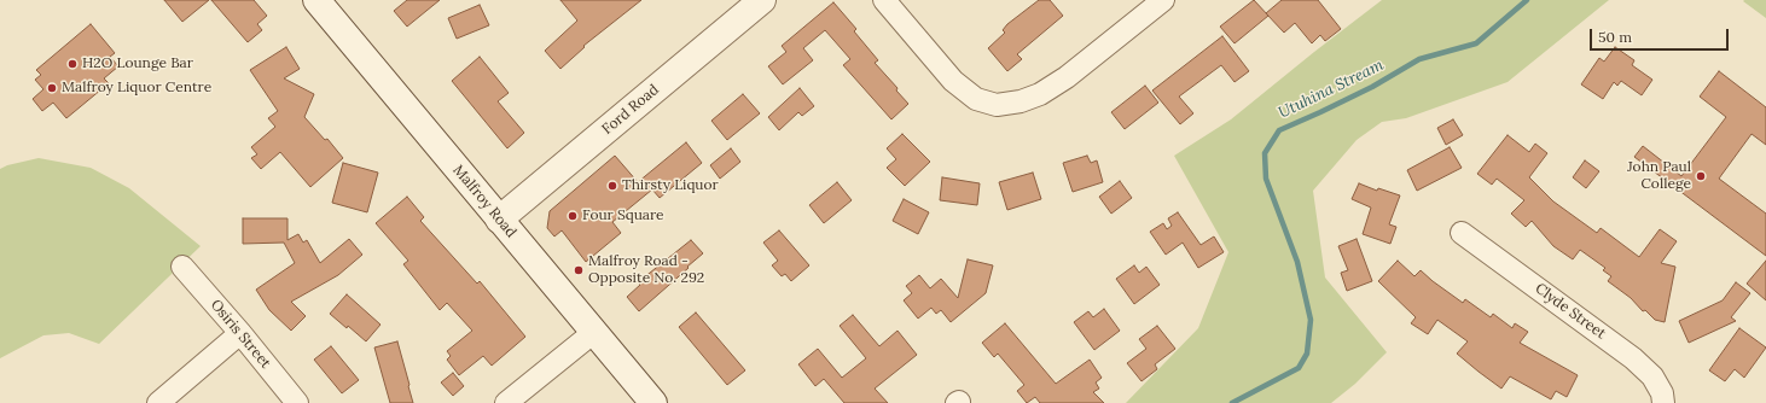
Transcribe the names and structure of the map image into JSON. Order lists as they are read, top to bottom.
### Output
{
  "streets": {
    "main road": ["Ford Road", "Malfroy Road"],
    "street": ["Clyde Street", "Osiris Street"]
  },
  "crossings": [
    ["Ford Road", "Malfroy Road"]
  ],
  "water": ["Utuhina Stream"],
  "places": [
    "H2O Lounge Bar",
    "Malfroy Liquor Centre",
    "John Paul College",
    "Thirsty Liquor",
    "Four Square",
    "Malfroy Road - Opposite No. 292"
  ],
  "scale_bar": "50 m"
}
